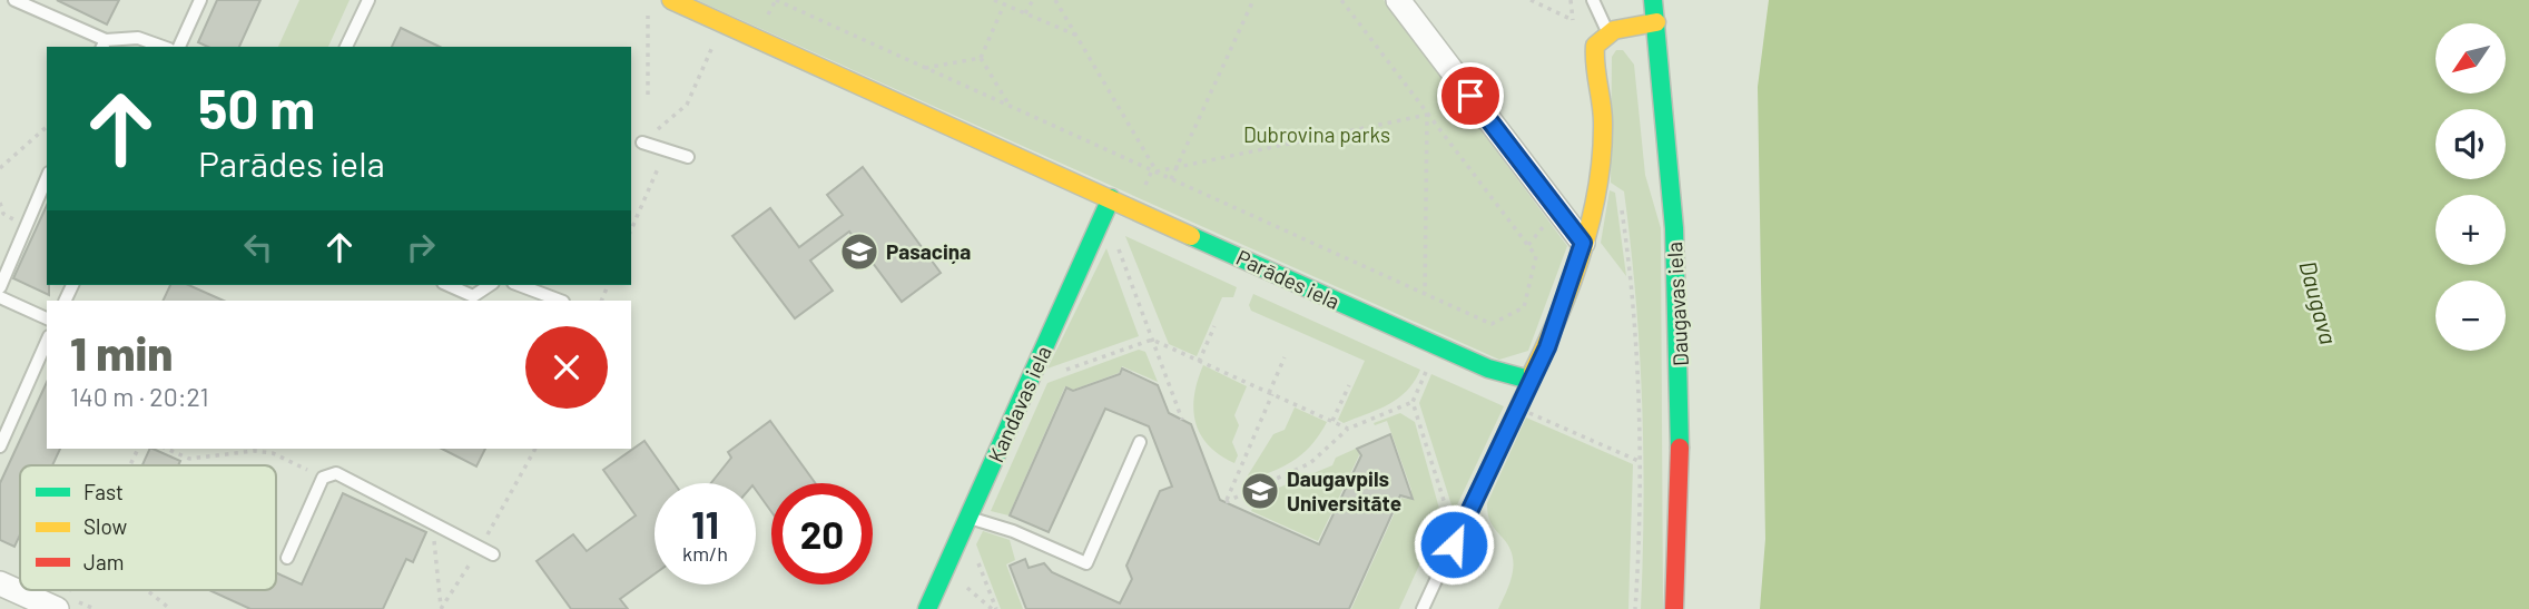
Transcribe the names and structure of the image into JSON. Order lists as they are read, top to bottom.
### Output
{
  "streets": {
    "street": ["Parādes iela", "Daugavas iela", "Kandavas iela"]
  },
  "crossings": [
    ["Parādes iela", "Kandavas iela"]
  ],
  "water": ["Daugava"],
  "parks": ["Dubrovina parks"],
  "places": {
    "school or university": ["Pasaciņa", "Daugavpils Universitāte"]
  },
  "legend": ["Fast", "Slow", "Jam"],
  "north": "bottom left",
  "page": {
    "map_buttons": ["+", "−"],
    "turn": ["50 m", "Parādes iela"],
    "heading": ["1 min", "140 m · 20:21"],
    "speed": "11 km/h",
    "limit": "20"
  }
}
